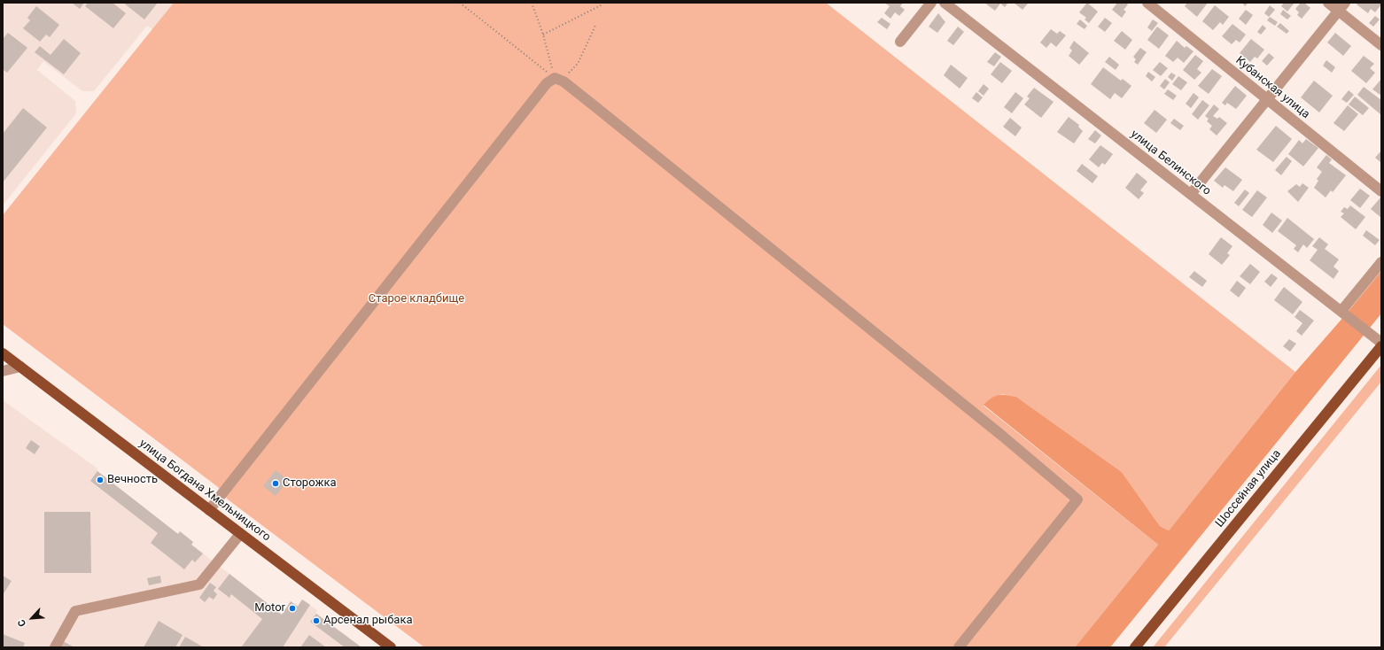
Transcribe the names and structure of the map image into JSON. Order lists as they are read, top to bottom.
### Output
{
  "streets": {
    "main road": ["Шоссейная улица", "улица Богдана Хмельницкого"],
    "street": ["Кубанская улица", "улица Белинского"]
  },
  "parks": ["Старое кладбище"],
  "places": [
    "Вечность",
    "Сторожка",
    "Motor",
    "Арсенал рыбака"
  ],
  "north": "bottom left"
}
